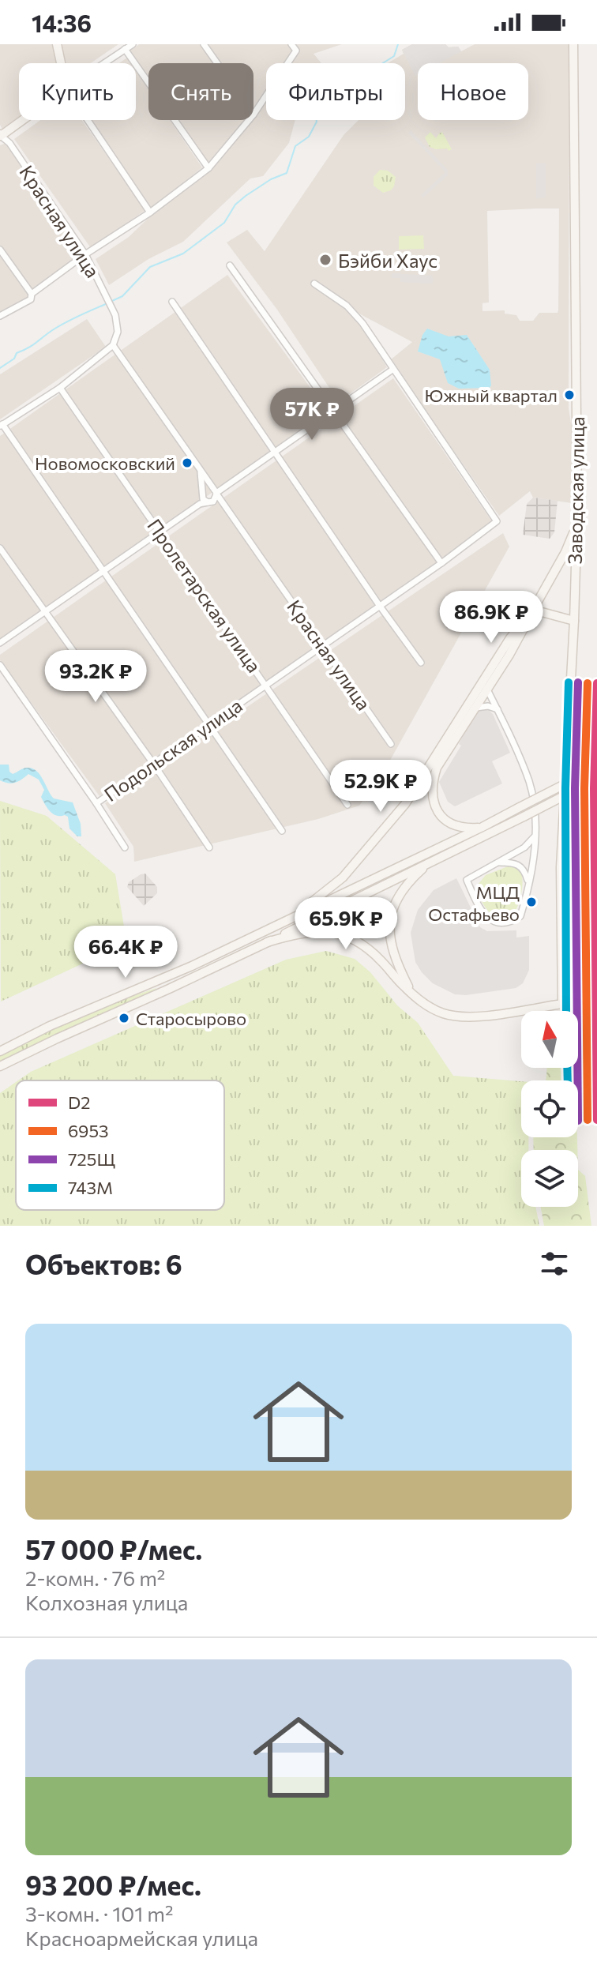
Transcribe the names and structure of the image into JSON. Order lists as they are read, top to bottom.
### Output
{
  "streets": {
    "street": [
      "Красная улица",
      "Заводская улица",
      "Пролетарская улица",
      "Подольская улица"
    ]
  },
  "crossings": [
    ["Красная улица", "Подольская улица"],
    ["Пролетарская улица", "Подольская улица"]
  ],
  "places": [
    "Бэйби Хаус",
    "Южный квартал",
    "Новомосковский",
    "МЦД Остафьево",
    "Старосырово"
  ],
  "lines": [
    "transit line 725Щ",
    "transit line 743М",
    "transit line D2",
    "transit line 6953"
  ],
  "legend": [
    "D2",
    "6953",
    "725Щ",
    "743М"
  ],
  "north": "top",
  "page": {
    "status": "14:36",
    "chip": [
      "Купить",
      "Снять",
      "Фильтры",
      "Новое"
    ],
    "price": [
      "57K ₽",
      "86.9K ₽",
      "93.2K ₽",
      "52.9K ₽",
      "65.9K ₽",
      "66.4K ₽"
    ],
    "heading": "Объектов: 6",
    "list": [
      {
        "name": "57 000 ₽/мес.",
        "note": "2-комн. · 76 m² · Колхозная улица"
      },
      {
        "name": "93 200 ₽/мес.",
        "note": "3-комн. · 101 m² · Красноармейская улица"
      }
    ]
  }
}
